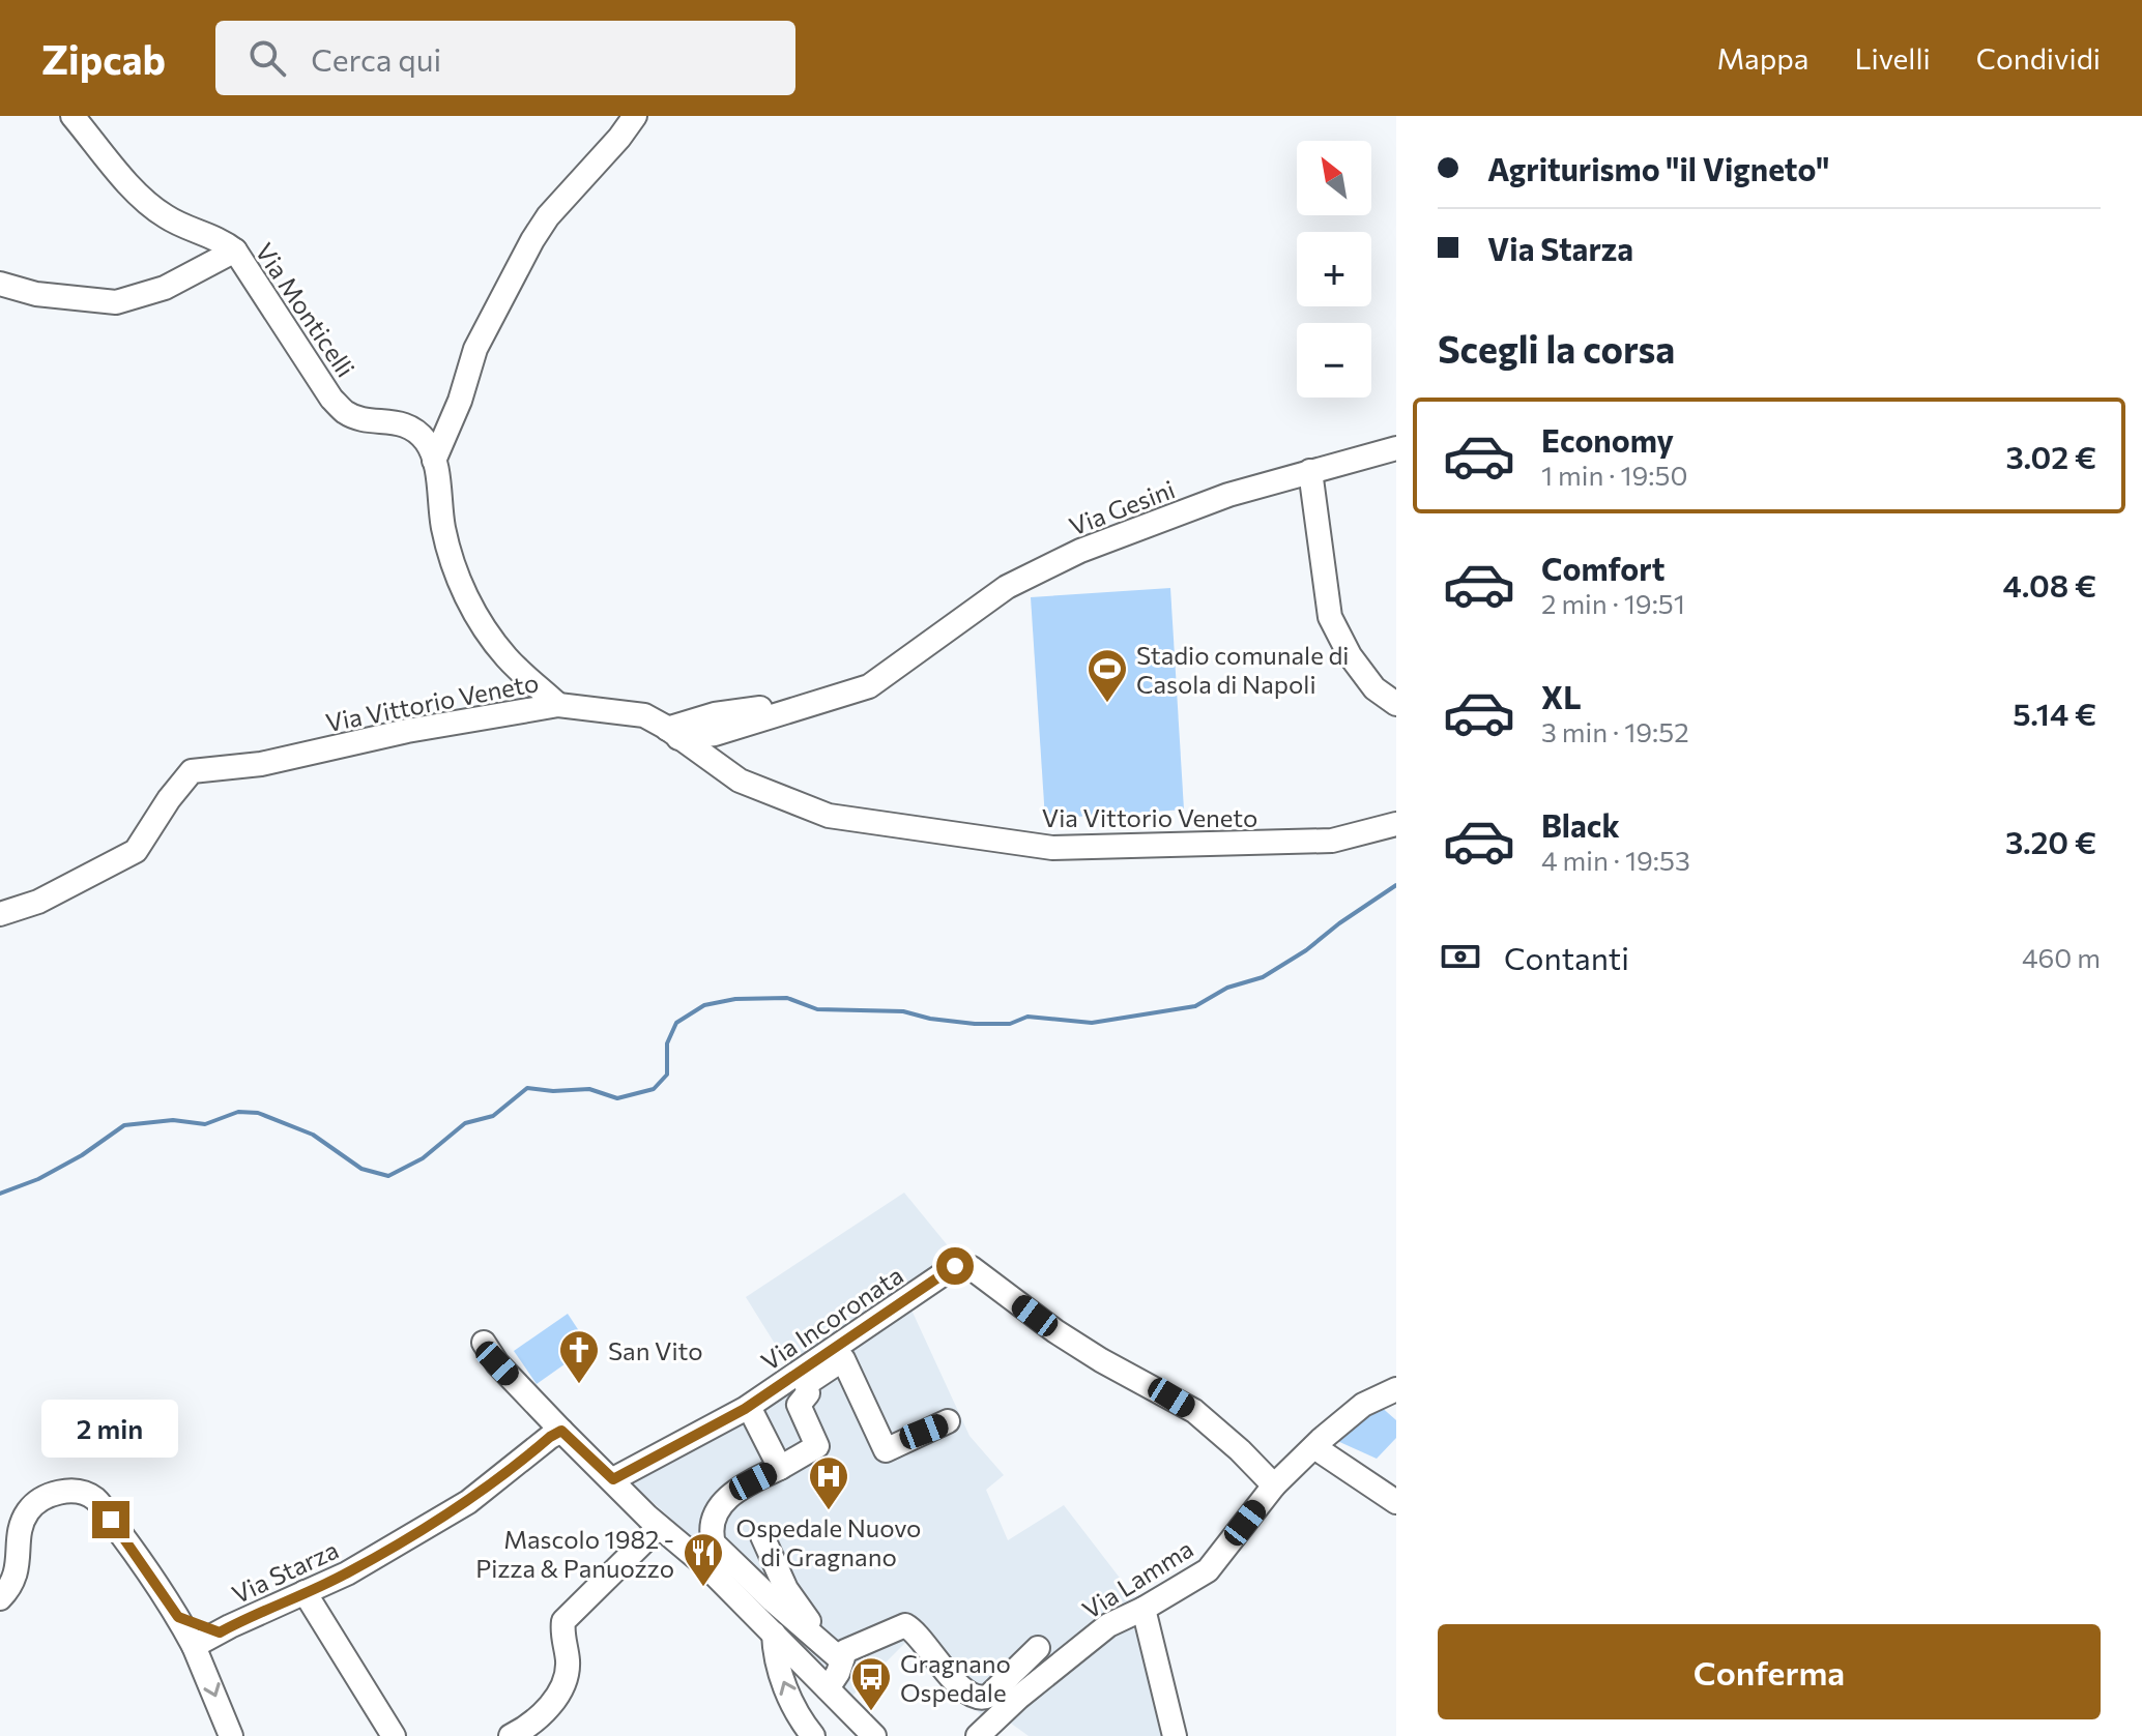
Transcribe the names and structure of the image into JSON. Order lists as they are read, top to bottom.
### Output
{
  "streets": {
    "street": [
      "Via Monticelli",
      "Via Gesini",
      "Via Vittorio Veneto",
      "Via Incoronata",
      "Via Starza",
      "Via Lamma"
    ]
  },
  "crossings": [
    ["Via Monticelli", "Via Vittorio Veneto"],
    ["Via Incoronata", "Via Lamma"]
  ],
  "places": {
    "sports": ["Stadio comunale di Casola di Napoli"],
    "church": ["San Vito"],
    "hospital": ["Ospedale Nuovo di Gragnano"],
    "restaurant": ["Mascolo 1982 - Pizza & Panuozzo"],
    "bus stop": ["Gragnano Ospedale"]
  },
  "north": "top left",
  "page": {
    "header": "Zipcab",
    "search": "Cerca qui",
    "nav": ["Mappa", "Livelli", "Condividi"],
    "banner": ["Agriturismo \"il Vigneto\"", "Via Starza"],
    "map_buttons": ["+", "−"],
    "heading": "Scegli la corsa",
    "list": [
      {
        "name": "Economy",
        "note": "1 min · 19:50",
        "value": "3.02 €"
      },
      {
        "name": "Comfort",
        "note": "2 min · 19:51",
        "value": "4.08 €"
      },
      {
        "name": "XL",
        "note": "3 min · 19:52",
        "value": "5.14 €"
      },
      {
        "name": "Black",
        "note": "4 min · 19:53",
        "value": "3.20 €"
      }
    ],
    "pay": ["Contanti", "460 m"],
    "bubble": "2 min",
    "buttons": "Conferma"
  }
}
